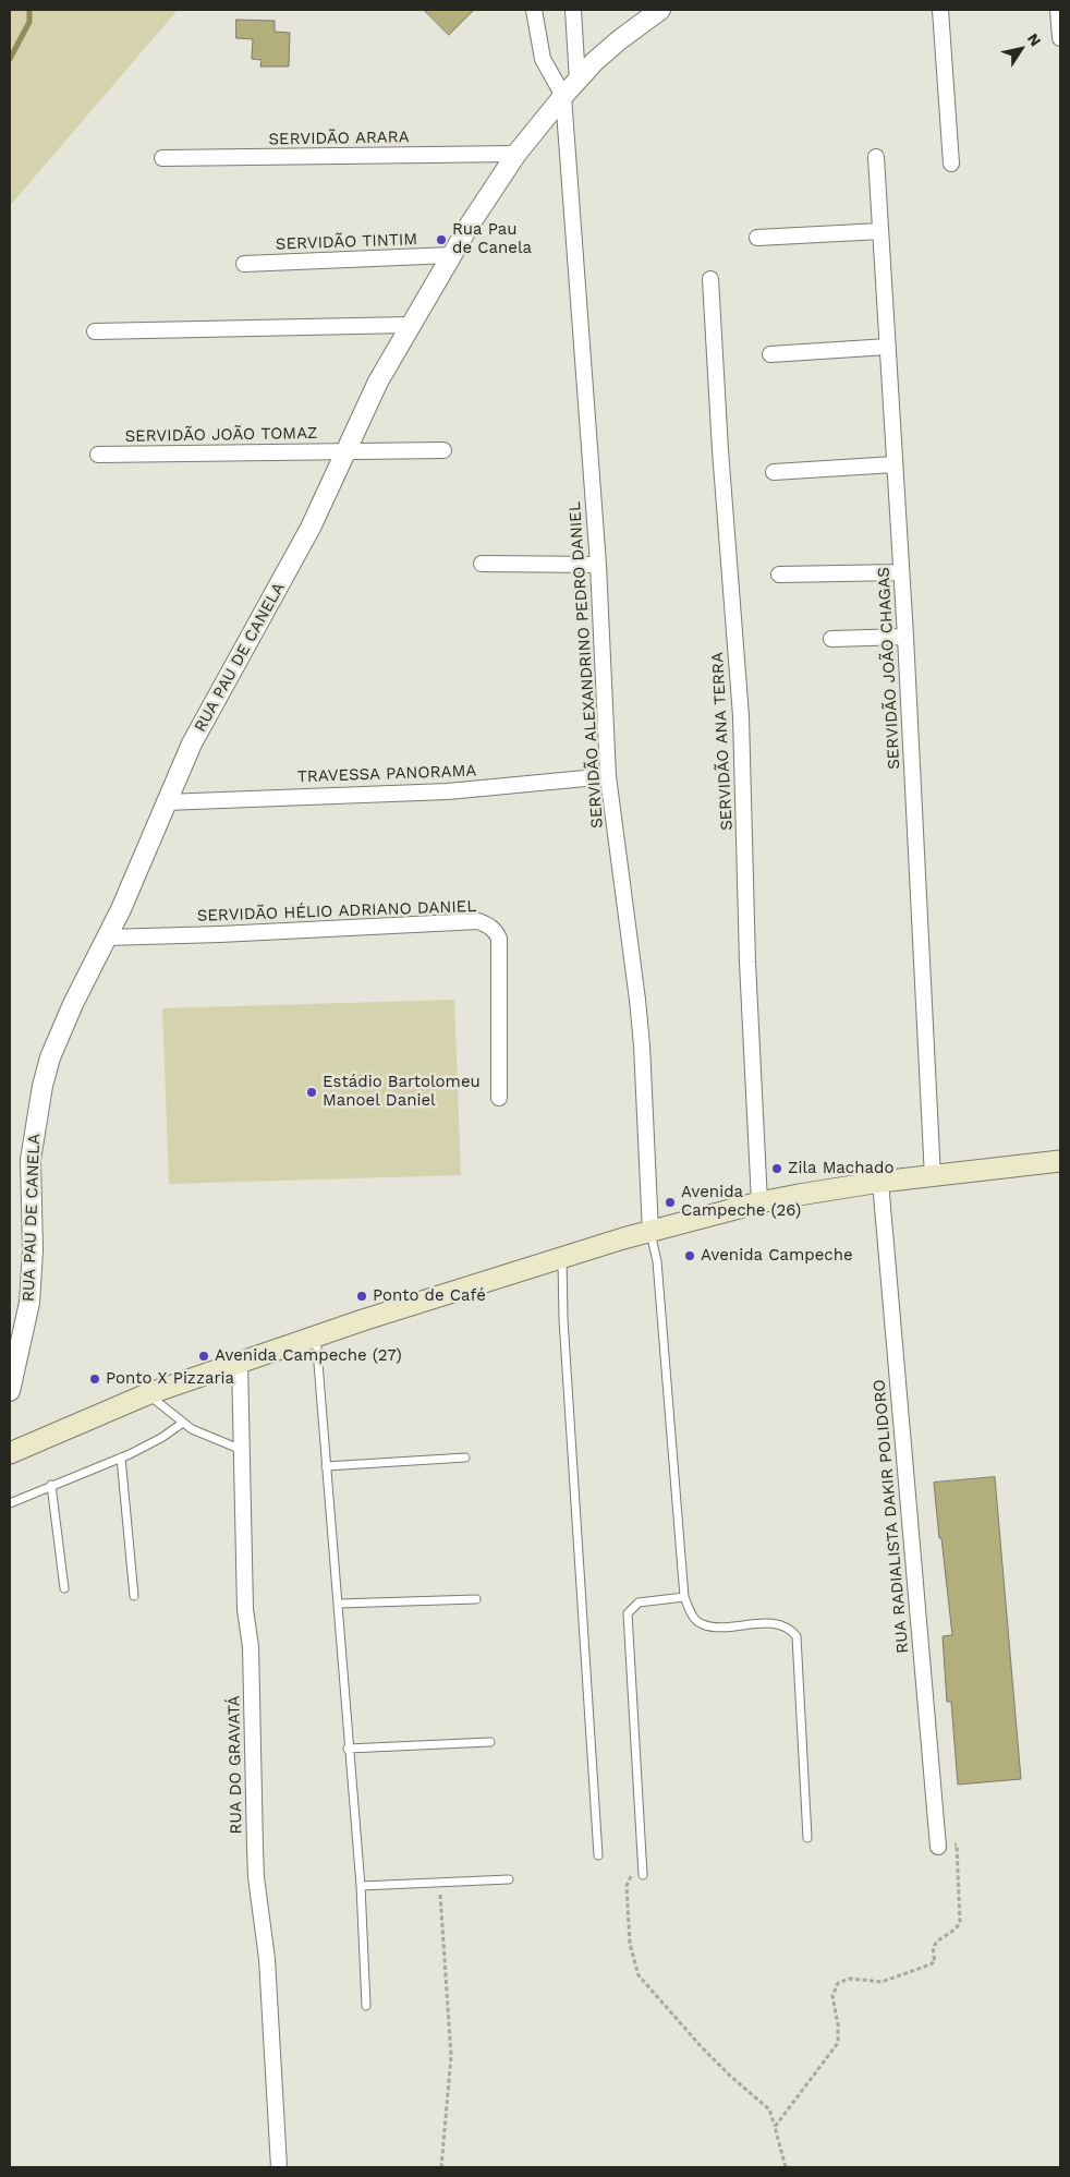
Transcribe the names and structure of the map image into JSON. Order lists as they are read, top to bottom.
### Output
{
  "streets": {
    "street": [
      "SERVIDÃO ARARA",
      "SERVIDÃO TINTIM",
      "SERVIDÃO JOÃO TOMAZ",
      "RUA PAU DE CANELA",
      "SERVIDÃO ALEXANDRINO PEDRO DANIEL",
      "SERVIDÃO JOÃO CHAGAS",
      "SERVIDÃO ANA TERRA",
      "TRAVESSA PANORAMA",
      "SERVIDÃO HÉLIO ADRIANO DANIEL",
      "RUA RADIALISTA DAKIR POLIDORO",
      "RUA DO GRAVATÁ"
    ]
  },
  "crossings": [
    ["SERVIDÃO ARARA", "RUA PAU DE CANELA"],
    ["SERVIDÃO TINTIM", "RUA PAU DE CANELA"],
    ["SERVIDÃO JOÃO TOMAZ", "RUA PAU DE CANELA"],
    ["RUA PAU DE CANELA", "SERVIDÃO ALEXANDRINO PEDRO DANIEL"],
    ["RUA PAU DE CANELA", "TRAVESSA PANORAMA"],
    ["RUA PAU DE CANELA", "SERVIDÃO HÉLIO ADRIANO DANIEL"],
    ["SERVIDÃO ALEXANDRINO PEDRO DANIEL", "TRAVESSA PANORAMA"]
  ],
  "places": [
    "Rua Pau de Canela",
    "Estádio Bartolomeu Manoel Daniel",
    "Zila Machado",
    "Avenida Campeche (26)",
    "Avenida Campeche",
    "Ponto de Café",
    "Avenida Campeche (27)",
    "Ponto X Pizzaria"
  ],
  "north": "top right"
}
